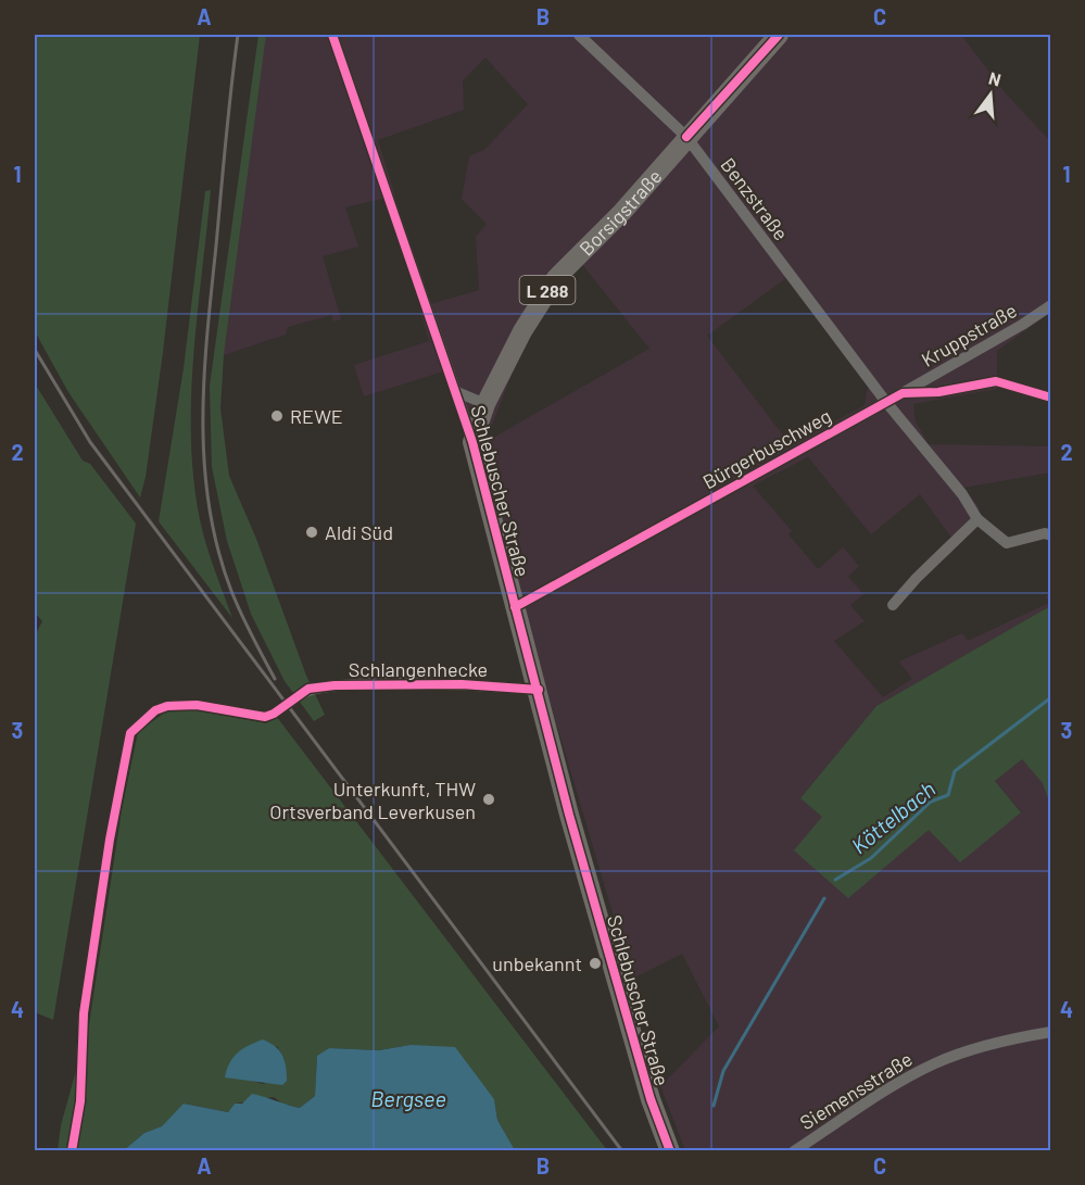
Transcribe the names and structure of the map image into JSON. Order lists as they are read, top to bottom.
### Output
{
  "streets": {
    "main road": ["Borsigstraße", "L 288", "Schlebuscher Straße"],
    "street": [
      "Benzstraße",
      "Kruppstraße",
      "Bürgerbuschweg",
      "Schlangenhecke",
      "Siemensstraße"
    ]
  },
  "crossings": [
    ["Benzstraße", "Borsigstraße"],
    ["Benzstraße", "Bürgerbuschweg"],
    ["Borsigstraße", "Schlebuscher Straße"],
    ["Kruppstraße", "Bürgerbuschweg"],
    ["Bürgerbuschweg", "Schlebuscher Straße"],
    ["Schlebuscher Straße", "Schlangenhecke"]
  ],
  "water": ["Köttelbach", "Bergsee"],
  "places": [
    "REWE",
    "Aldi Süd",
    "Unterkunft, THW Ortsverband Leverkusen",
    "unbekannt"
  ],
  "north": "top",
  "grid": {
    "columns": ["A", "B", "C"],
    "rows": [
      "1",
      "2",
      "3",
      "4"
    ]
  }
}
